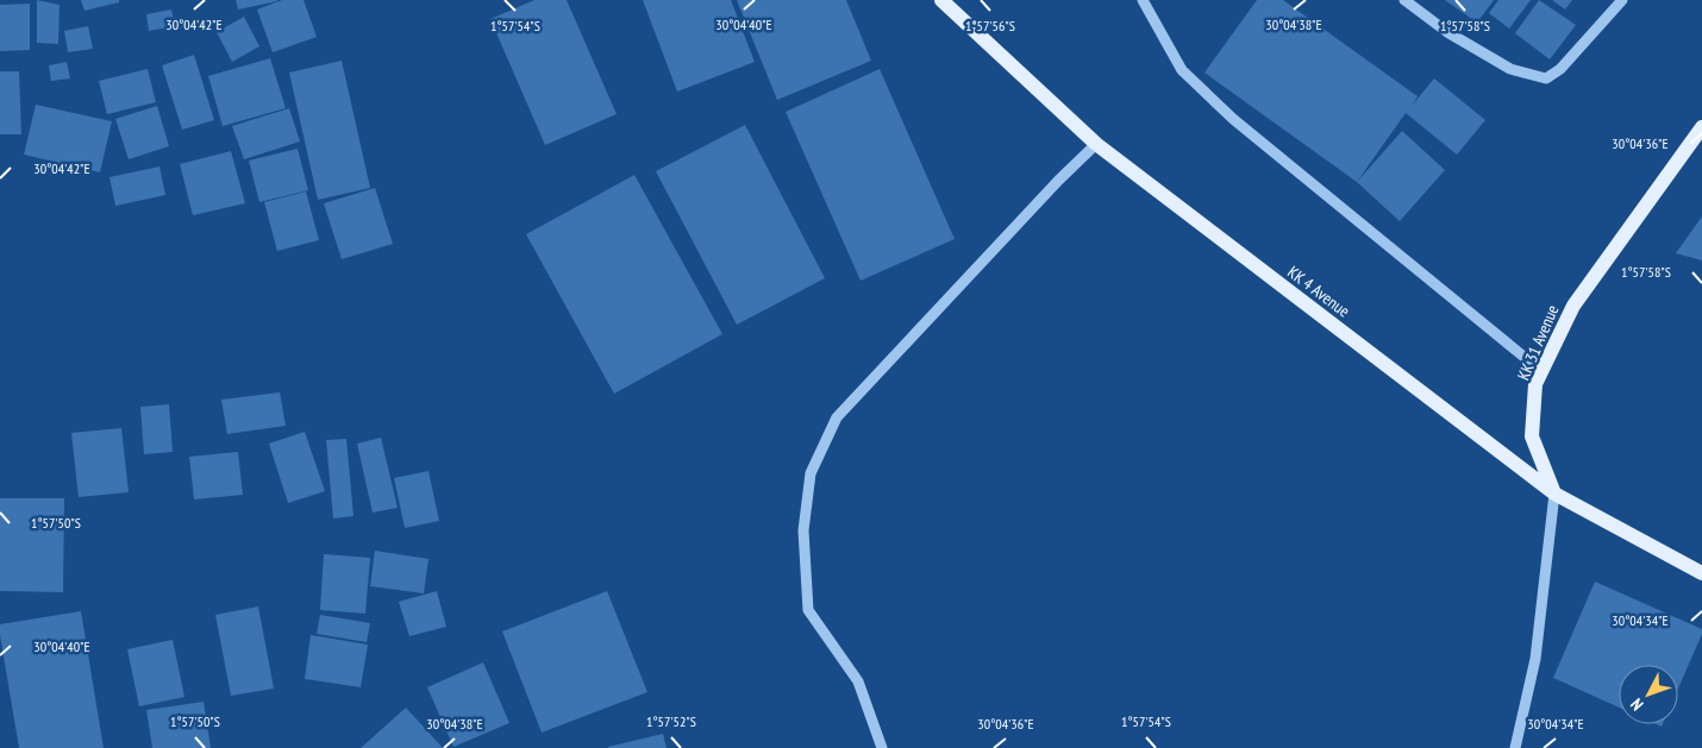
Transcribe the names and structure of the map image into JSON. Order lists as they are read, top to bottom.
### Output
{
  "streets": {
    "main road": ["KK 4 Avenue", "KK 31 Avenue"]
  },
  "crossings": [
    ["KK 4 Avenue", "KK 31 Avenue"]
  ],
  "north": "bottom left",
  "coordinates": [
    "30°04'42\"E",
    "30°04'40\"E",
    "30°04'38\"E",
    "1°57'54\"S",
    "1°57'56\"S",
    "1°57'58\"S",
    "30°04'36\"E",
    "1°57'50\"S",
    "30°04'34\"E",
    "1°57'52\"S"
  ]
}
